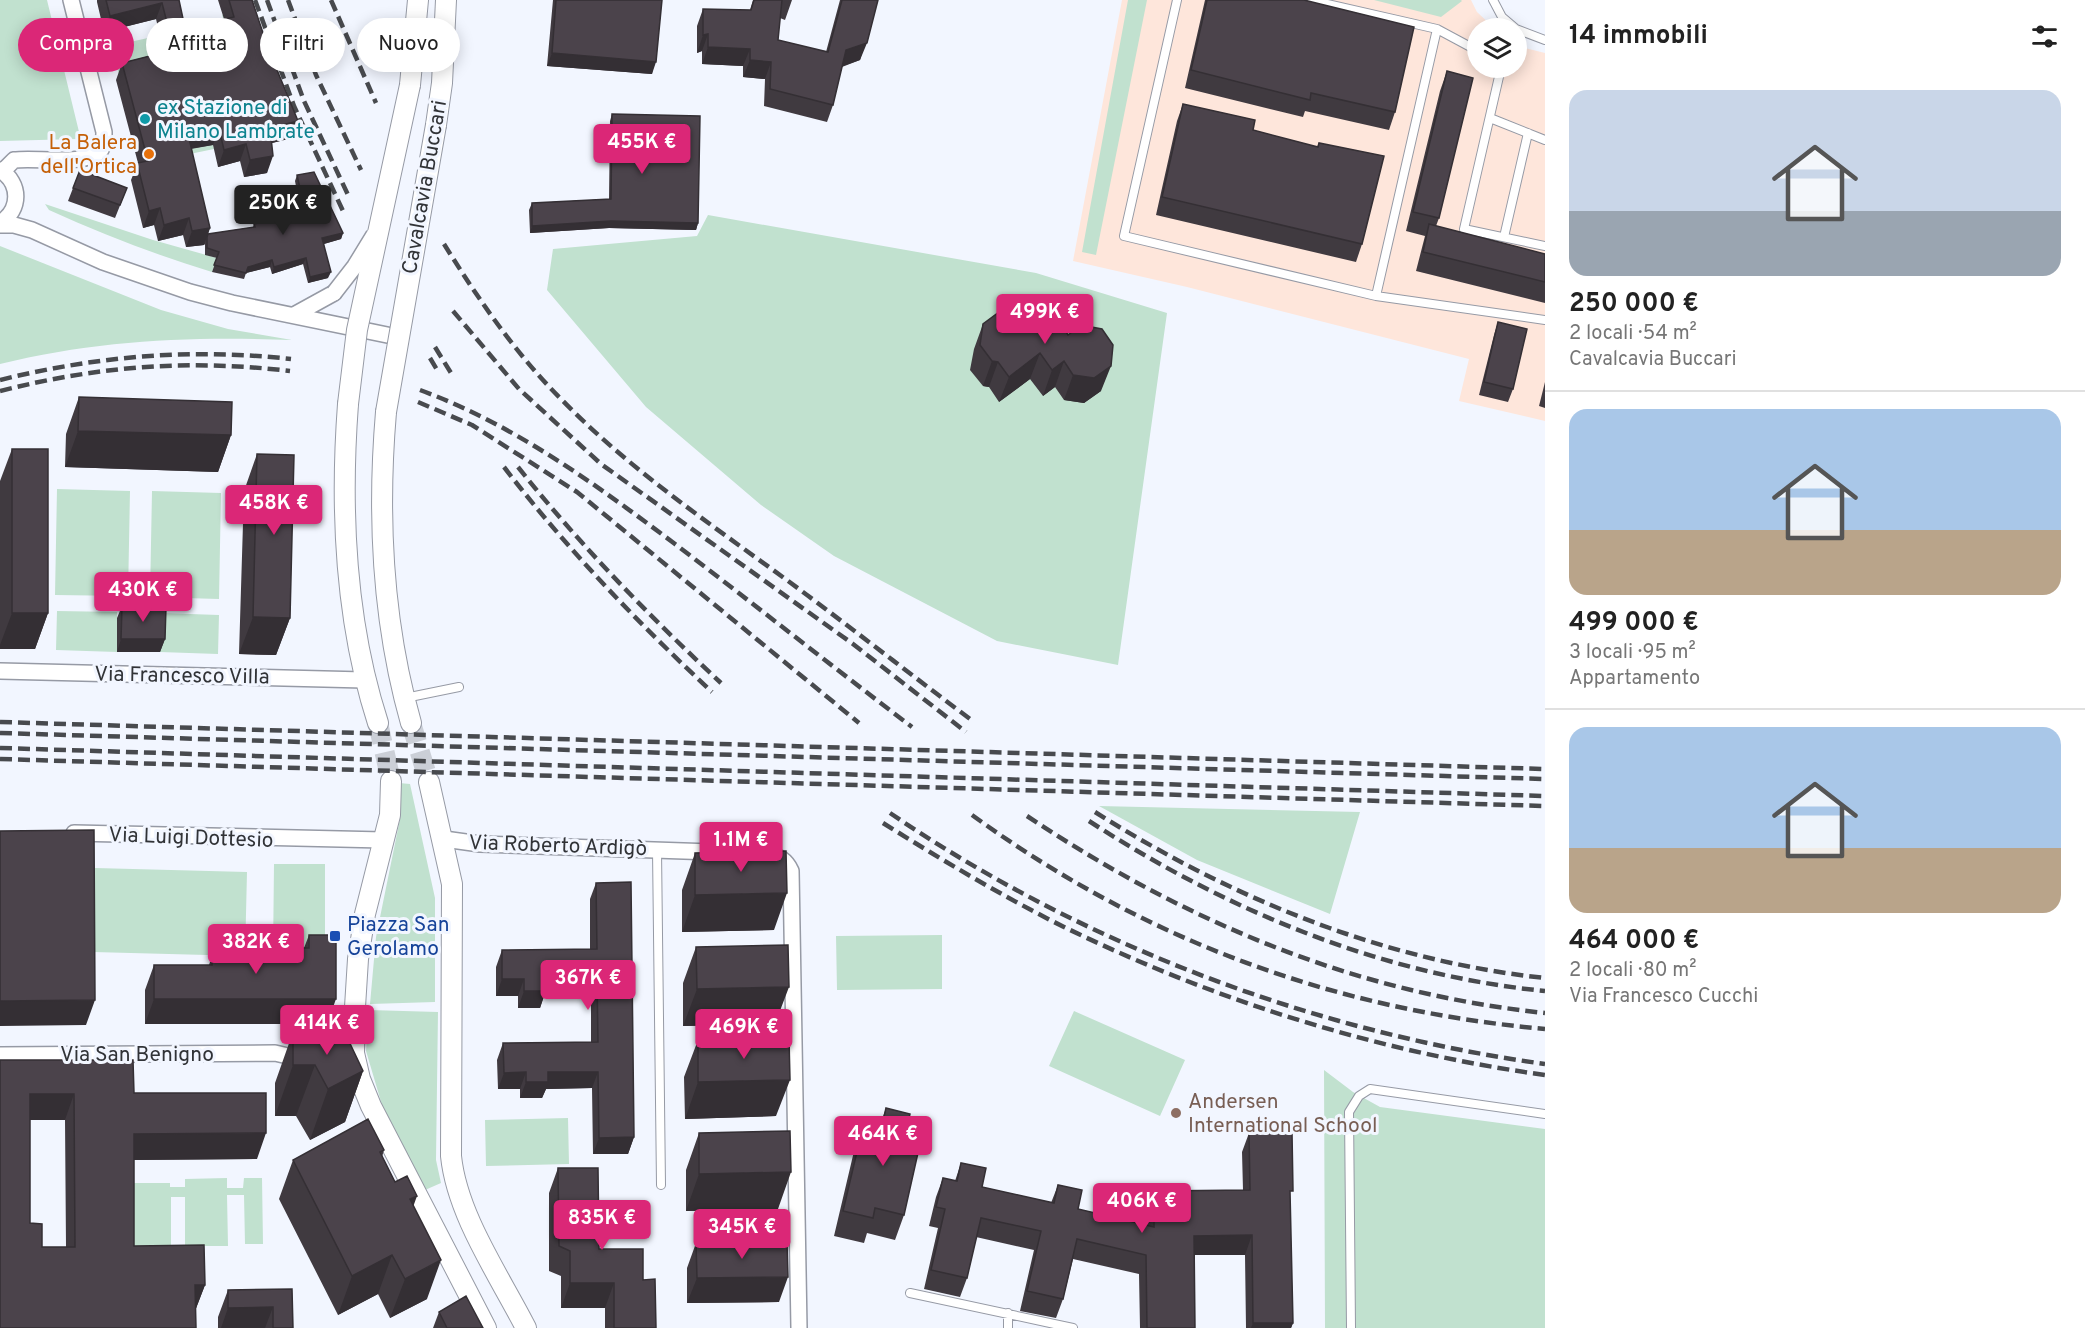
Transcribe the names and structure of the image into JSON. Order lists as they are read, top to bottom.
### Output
{
  "streets": {
    "street": [
      "Cavalcavia Buccari",
      "Via Francesco Villa",
      "Via Luigi Dottesio",
      "Via Roberto Ardigò",
      "Via San Benigno"
    ]
  },
  "crossings": [
    ["Cavalcavia Buccari", "Via Francesco Villa"]
  ],
  "places": {
    "other": ["ex Stazione di Milano Lambrate", "La Balera dell'Ortica", "Andersen International School"],
    "transit": ["Piazza San Gerolamo"]
  },
  "page": {
    "heading": "14 immobili",
    "chip": [
      "Compra",
      "Affitta",
      "Filtri",
      "Nuovo"
    ],
    "list": [
      {
        "name": "250 000 €",
        "note": "2 locali · 54 m² · Cavalcavia Buccari"
      },
      {
        "name": "499 000 €",
        "note": "3 locali · 95 m² · Appartamento"
      },
      {
        "name": "464 000 €",
        "note": "2 locali · 80 m² · Via Francesco Cucchi"
      }
    ],
    "price": [
      "455K €",
      "250K €",
      "499K €",
      "458K €",
      "430K €",
      "1.1M €",
      "382K €",
      "367K €",
      "414K €",
      "469K €",
      "464K €",
      "406K €",
      "835K €",
      "345K €"
    ]
  }
}
